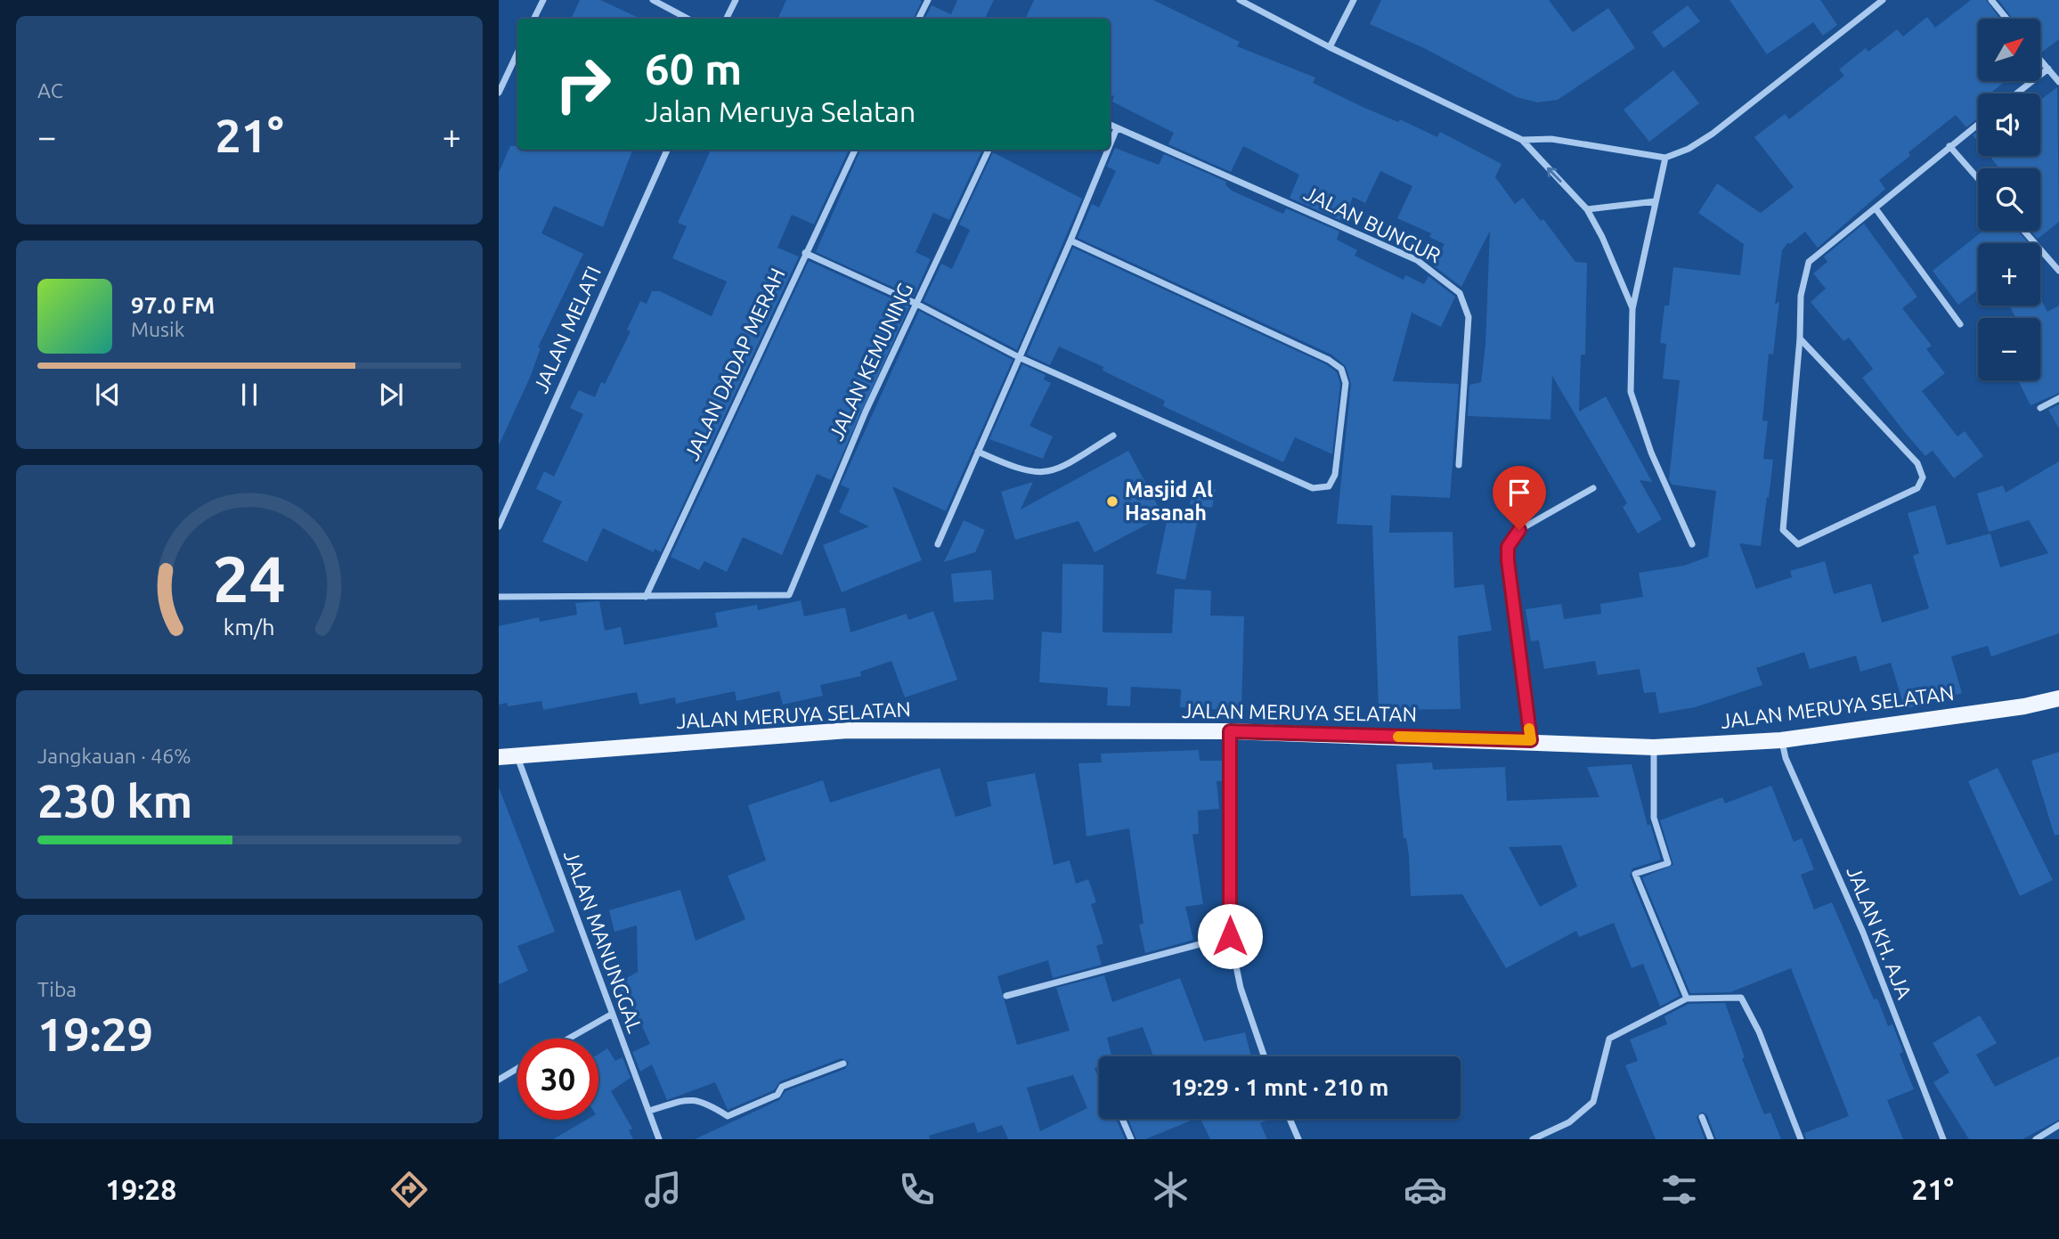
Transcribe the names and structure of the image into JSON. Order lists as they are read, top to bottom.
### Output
{
  "streets": {
    "main road": ["JALAN MERUYA SELATAN"],
    "street": [
      "JALAN BUNGUR",
      "JALAN MELATI",
      "JALAN KEMUNING",
      "JALAN DADAP MERAH",
      "JALAN KH. AJA",
      "JALAN MANUNGGAL"
    ]
  },
  "crossings": [
    ["JALAN KEMUNING", "JALAN DADAP MERAH"],
    ["JALAN MERUYA SELATAN", "JALAN KH. AJA"],
    ["JALAN MERUYA SELATAN", "JALAN MANUNGGAL"]
  ],
  "places": ["Masjid Al Hasanah"],
  "north": "top right",
  "page": {
    "tile": [
      "AC",
      ["Jangkauan · 46%", "230 km"],
      ["Tiba", "19:29"]
    ],
    "map_buttons": ["+", "−"],
    "turn": ["60 m", "Jalan Meruya Selatan"],
    "heat": ["−", "21°", "+"],
    "song": ["97.0 FM", "Musik"],
    "limit": "30",
    "trip": "19:29 · 1 mnt · 210 m",
    "tabs": ["19:28", "21°"],
    "gauge": ["24", "km/h"]
  }
}
